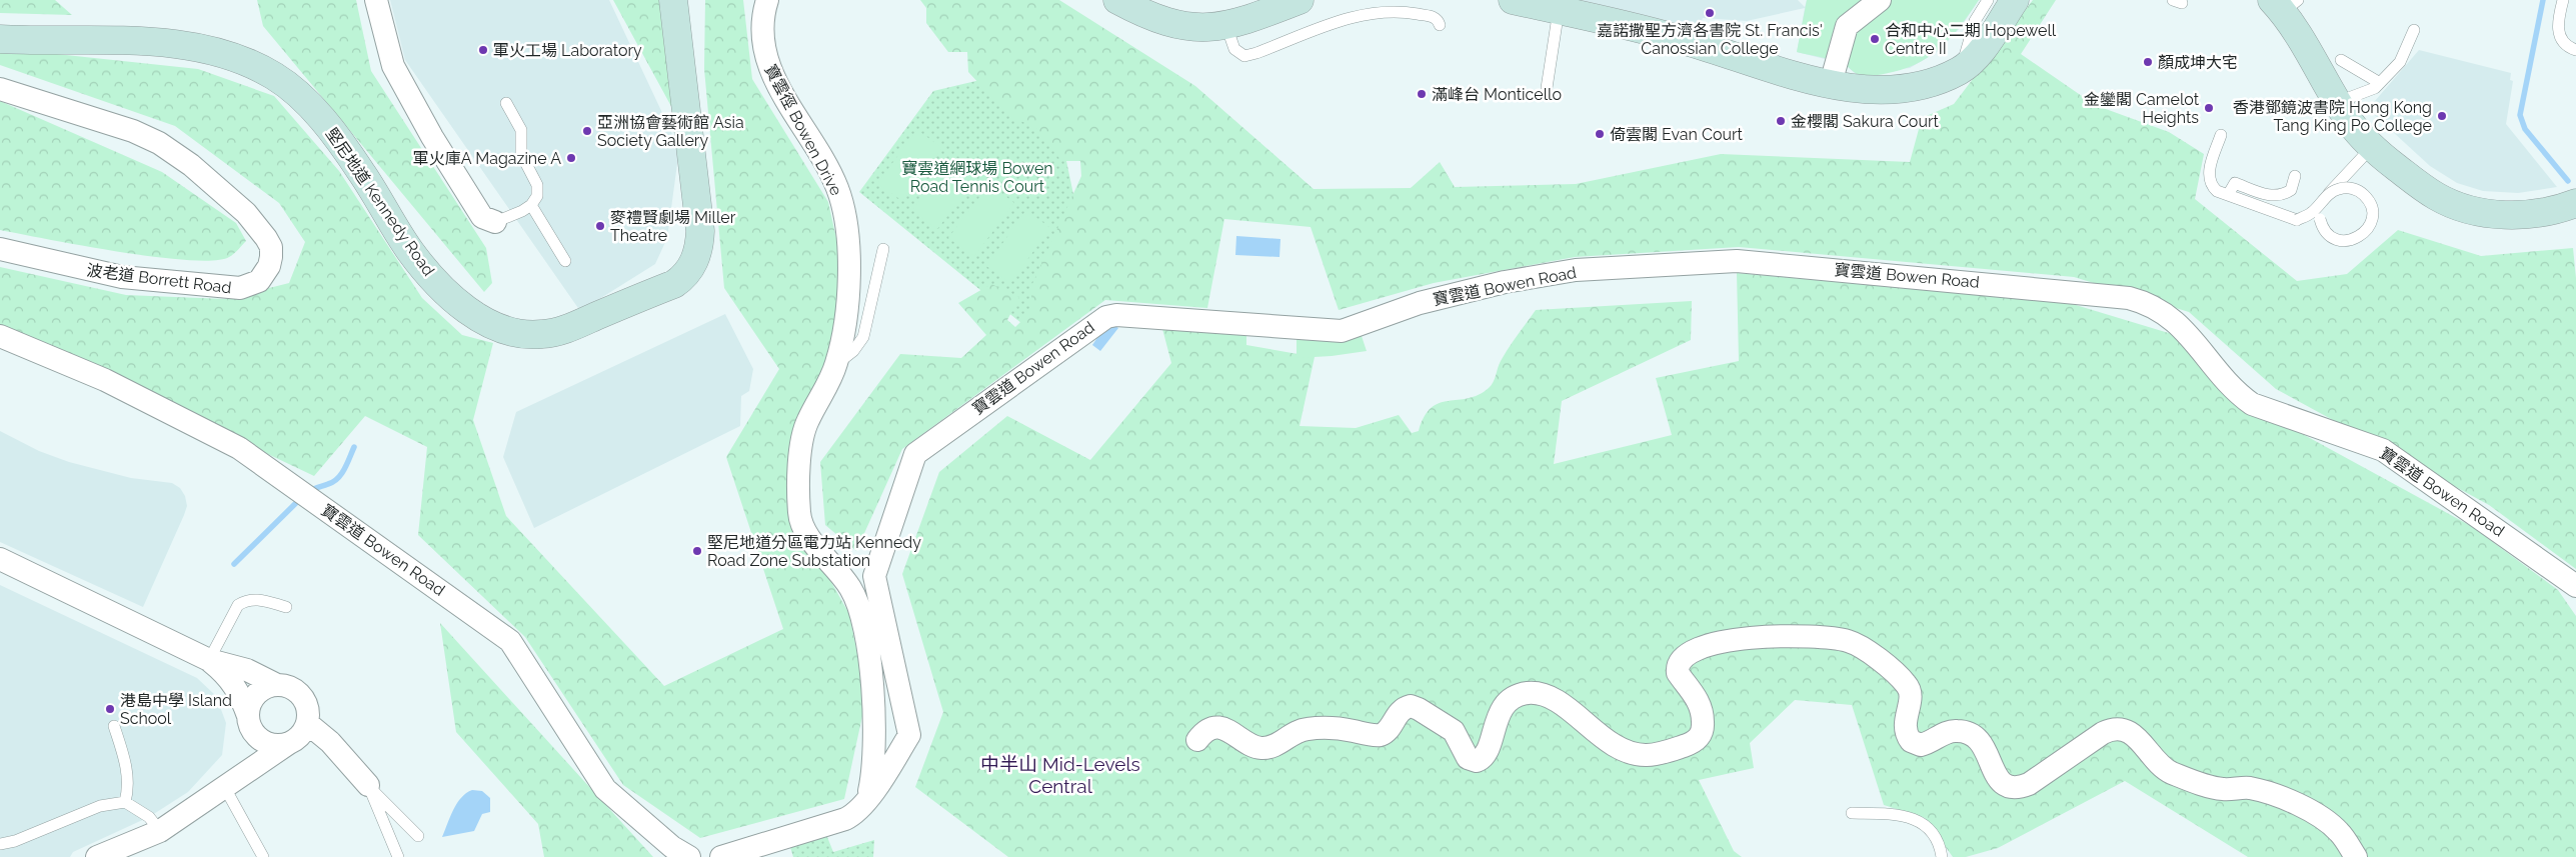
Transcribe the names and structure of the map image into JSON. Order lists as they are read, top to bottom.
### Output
{
  "streets": {
    "street": [
      "寶雲徑 Bowen Drive",
      "堅尼地道 Kennedy Road",
      "寶雲道 Bowen Road",
      "波老道 Borrett Road"
    ]
  },
  "crossings": [
    ["寶雲徑 Bowen Drive", "寶雲道 Bowen Road"]
  ],
  "districts": ["中半山 Mid-Levels Central"],
  "parks": ["寶雲道網球場 Bowen Road Tennis Court"],
  "places": [
    "嘉諾撒聖方濟各書院 St. Francis' Canossian College",
    "合和中心二期 Hopewell Centre II",
    "軍火工場 Laboratory",
    "顏成坤大宅",
    "滿峰台 Monticello",
    "金鑾閣 Camelot Heights",
    "香港鄧鏡波書院 Hong Kong Tang King Po College",
    "金櫻閣 Sakura Court",
    "亞洲協會藝術館 Asia Society Gallery",
    "倚雲閣 Evan Court",
    "軍火庫A Magazine A",
    "麥禮賢劇場 Miller Theatre",
    "堅尼地道分區電力站 Kennedy Road Zone Substation",
    "港島中學 Island School"
  ]
}
